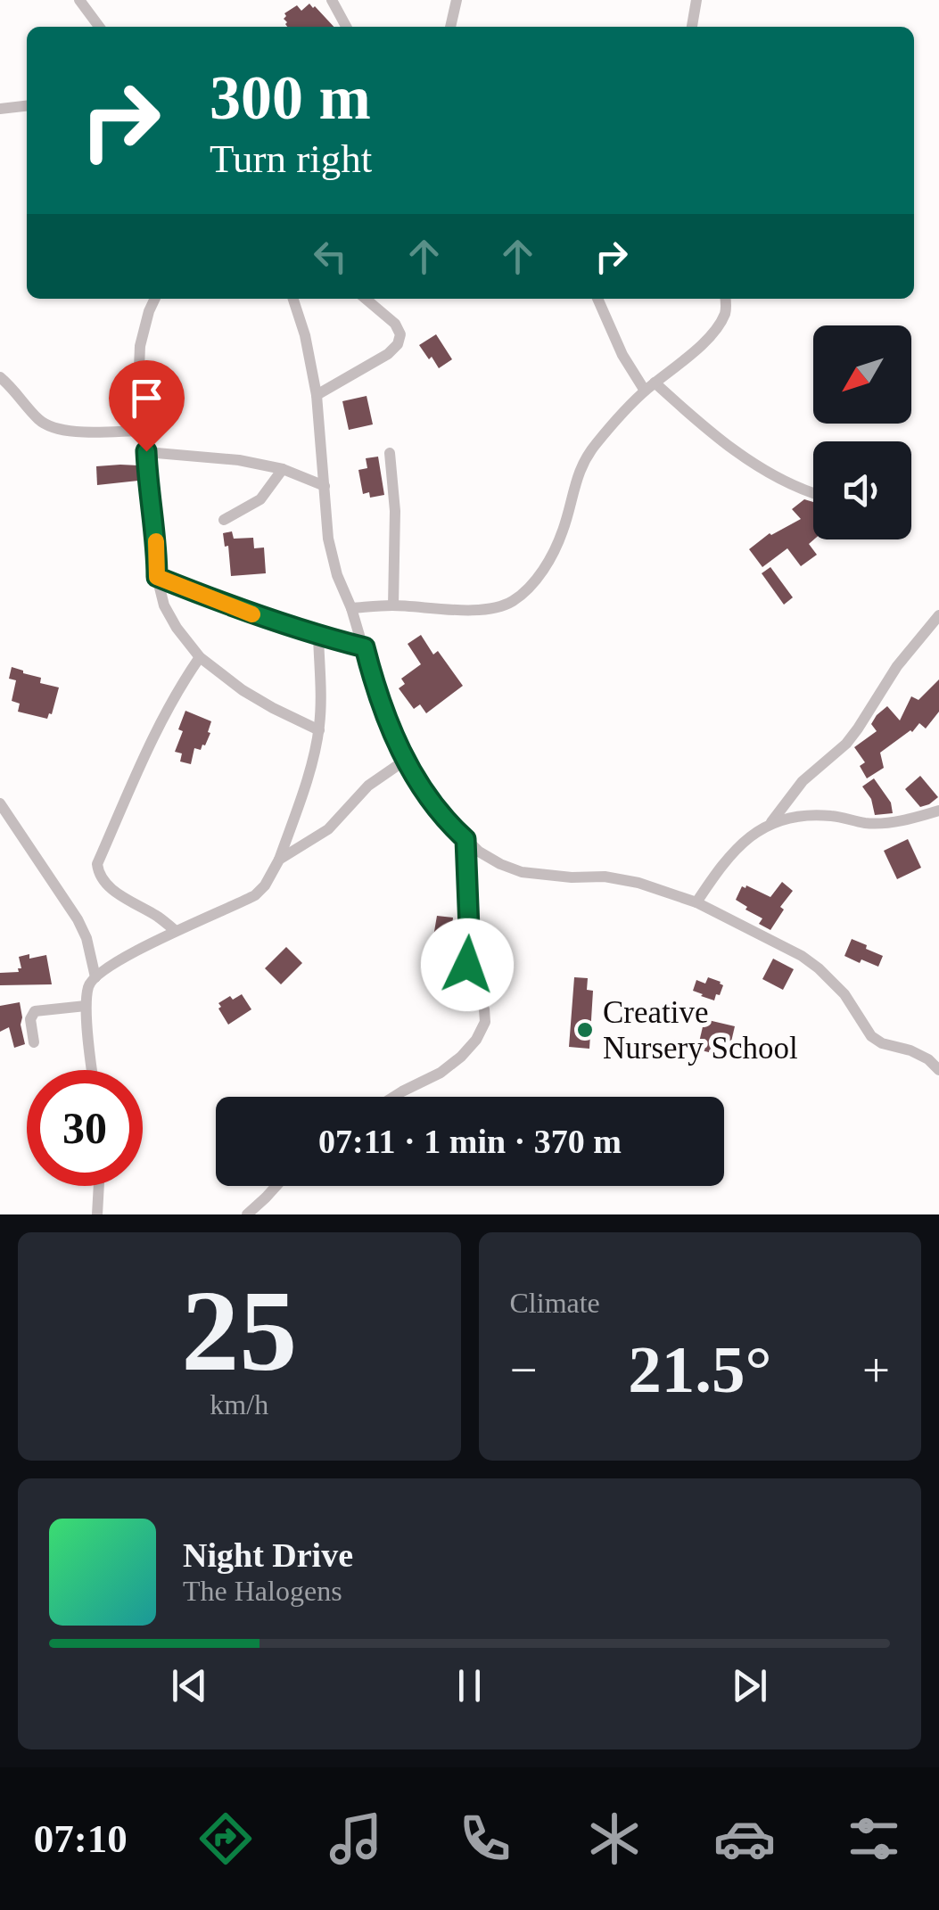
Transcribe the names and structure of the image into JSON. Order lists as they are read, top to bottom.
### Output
{
  "places": ["Creative Nursery School"],
  "north": "bottom left",
  "page": {
    "turn": ["300 m", "Turn right"],
    "limit": "30",
    "trip": "07:11 · 1 min · 370 m",
    "tile": [
      ["25", "km/h"],
      "Climate"
    ],
    "heat": ["−", "21.5°", "+"],
    "song": ["Night Drive", "The Halogens"],
    "tabs": "07:10"
  }
}
